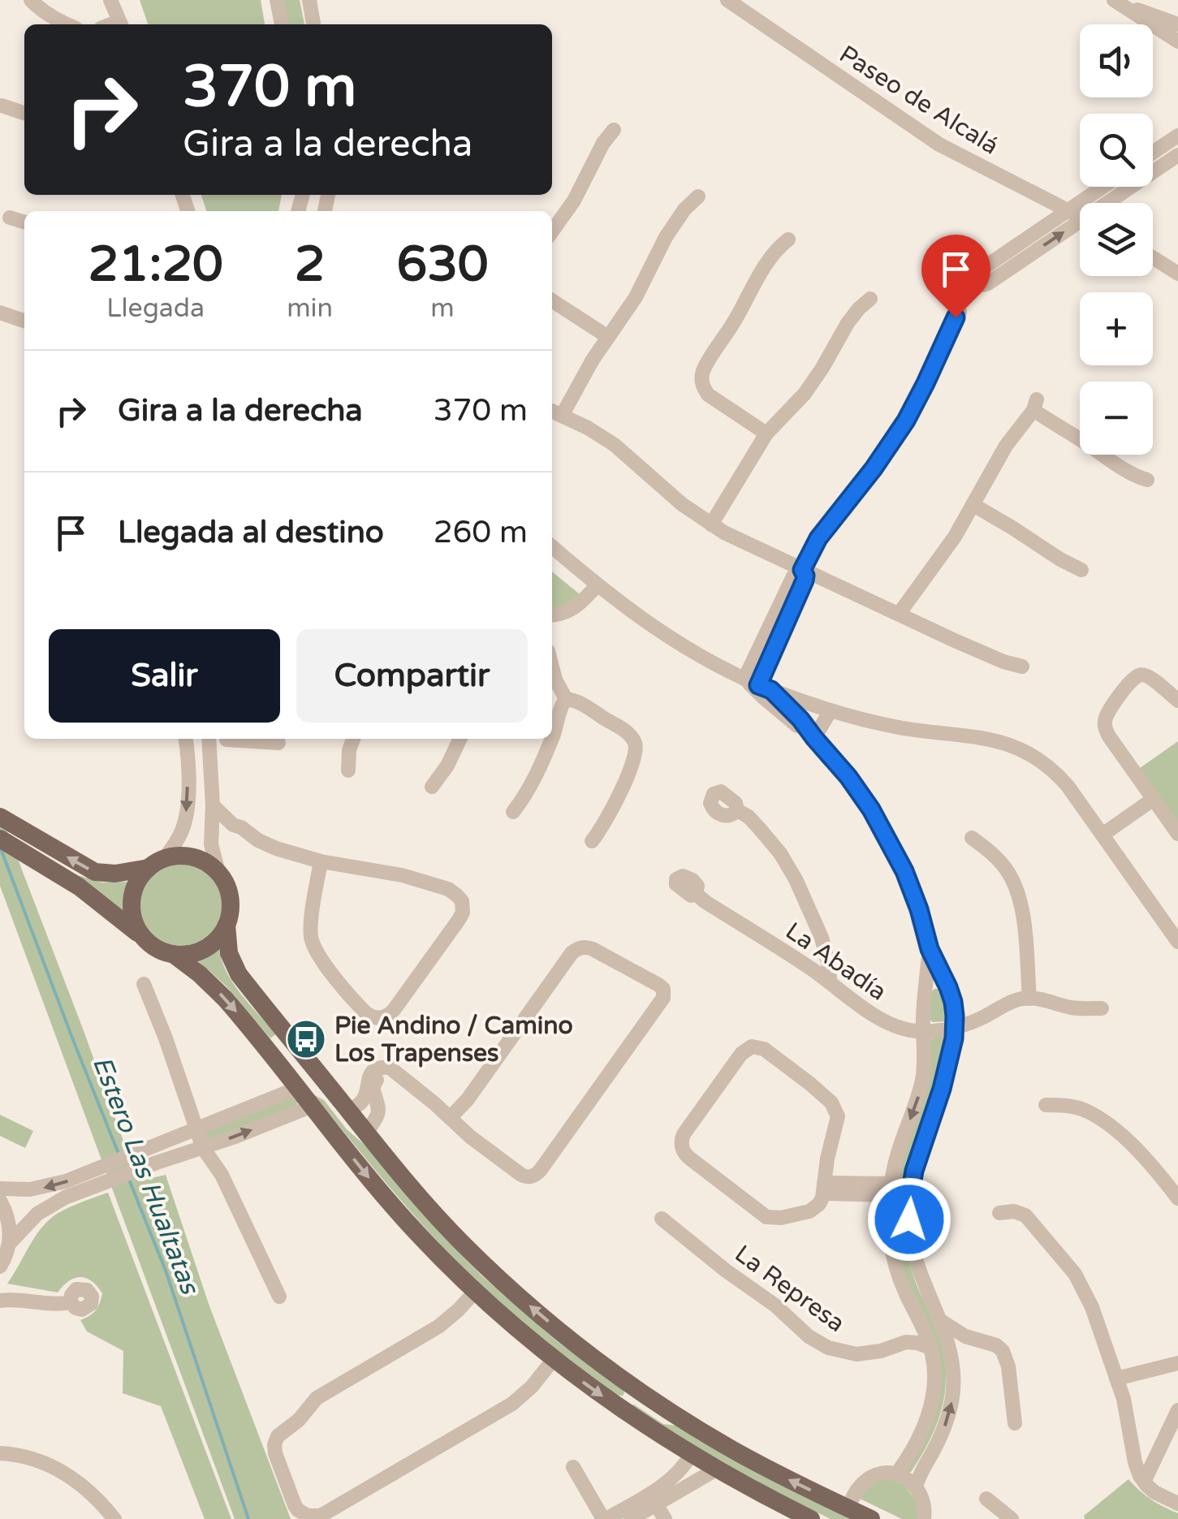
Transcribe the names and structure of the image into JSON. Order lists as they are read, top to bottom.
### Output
{
  "streets": {
    "street": ["Paseo de Alcalá", "La Abadía", "La Represa"]
  },
  "water": ["Estero Las Hualtatas"],
  "places": {
    "bus stop": ["Pie Andino / Camino Los Trapenses"]
  },
  "page": {
    "map_buttons": ["+", "−"],
    "turn": ["370 m", "Gira a la derecha"],
    "eta": [
      "21:20",
      "Llegada",
      "2",
      "min",
      "630",
      "m"
    ],
    "list": [
      {
        "name": "Gira a la derecha",
        "value": "370 m"
      },
      {
        "name": "Llegada al destino",
        "value": "260 m"
      }
    ],
    "buttons": ["Salir", "Compartir"]
  }
}
